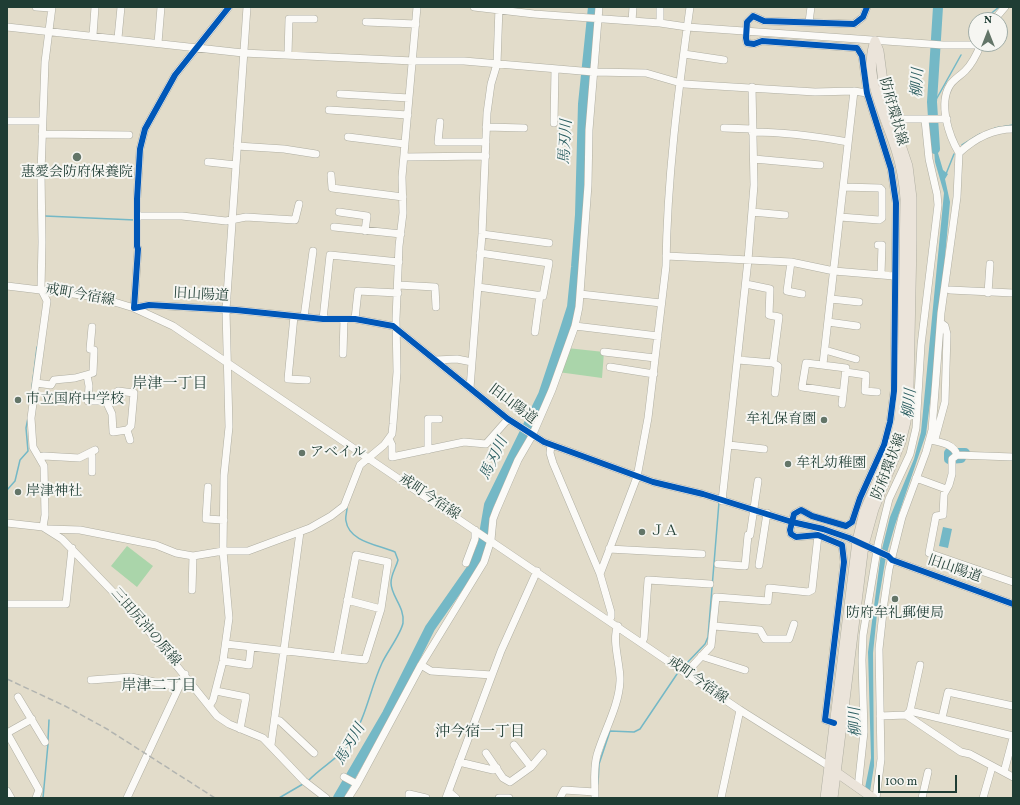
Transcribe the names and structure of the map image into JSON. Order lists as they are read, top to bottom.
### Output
{
  "streets": {
    "main road": ["防府環状線"],
    "street": ["戒町今宿線", "旧山陽道", "三田尻沖の原線"]
  },
  "crossings": [
    ["防府環状線", "戒町今宿線"],
    ["防府環状線", "旧山陽道"],
    ["戒町今宿線", "旧山陽道"]
  ],
  "districts": ["岸津一丁目", "岸津二丁目", "沖今宿一丁目"],
  "water": ["柳川", "馬刃川"],
  "places": [
    "惠愛会防府保養院",
    "市立国府中学校",
    "牟礼保育園",
    "アベイル",
    "牟礼幼稚園",
    "岸津神社",
    "ＪＡ",
    "防府牟礼郵便局"
  ],
  "scale_bar": "100 m",
  "north": "top"
}
